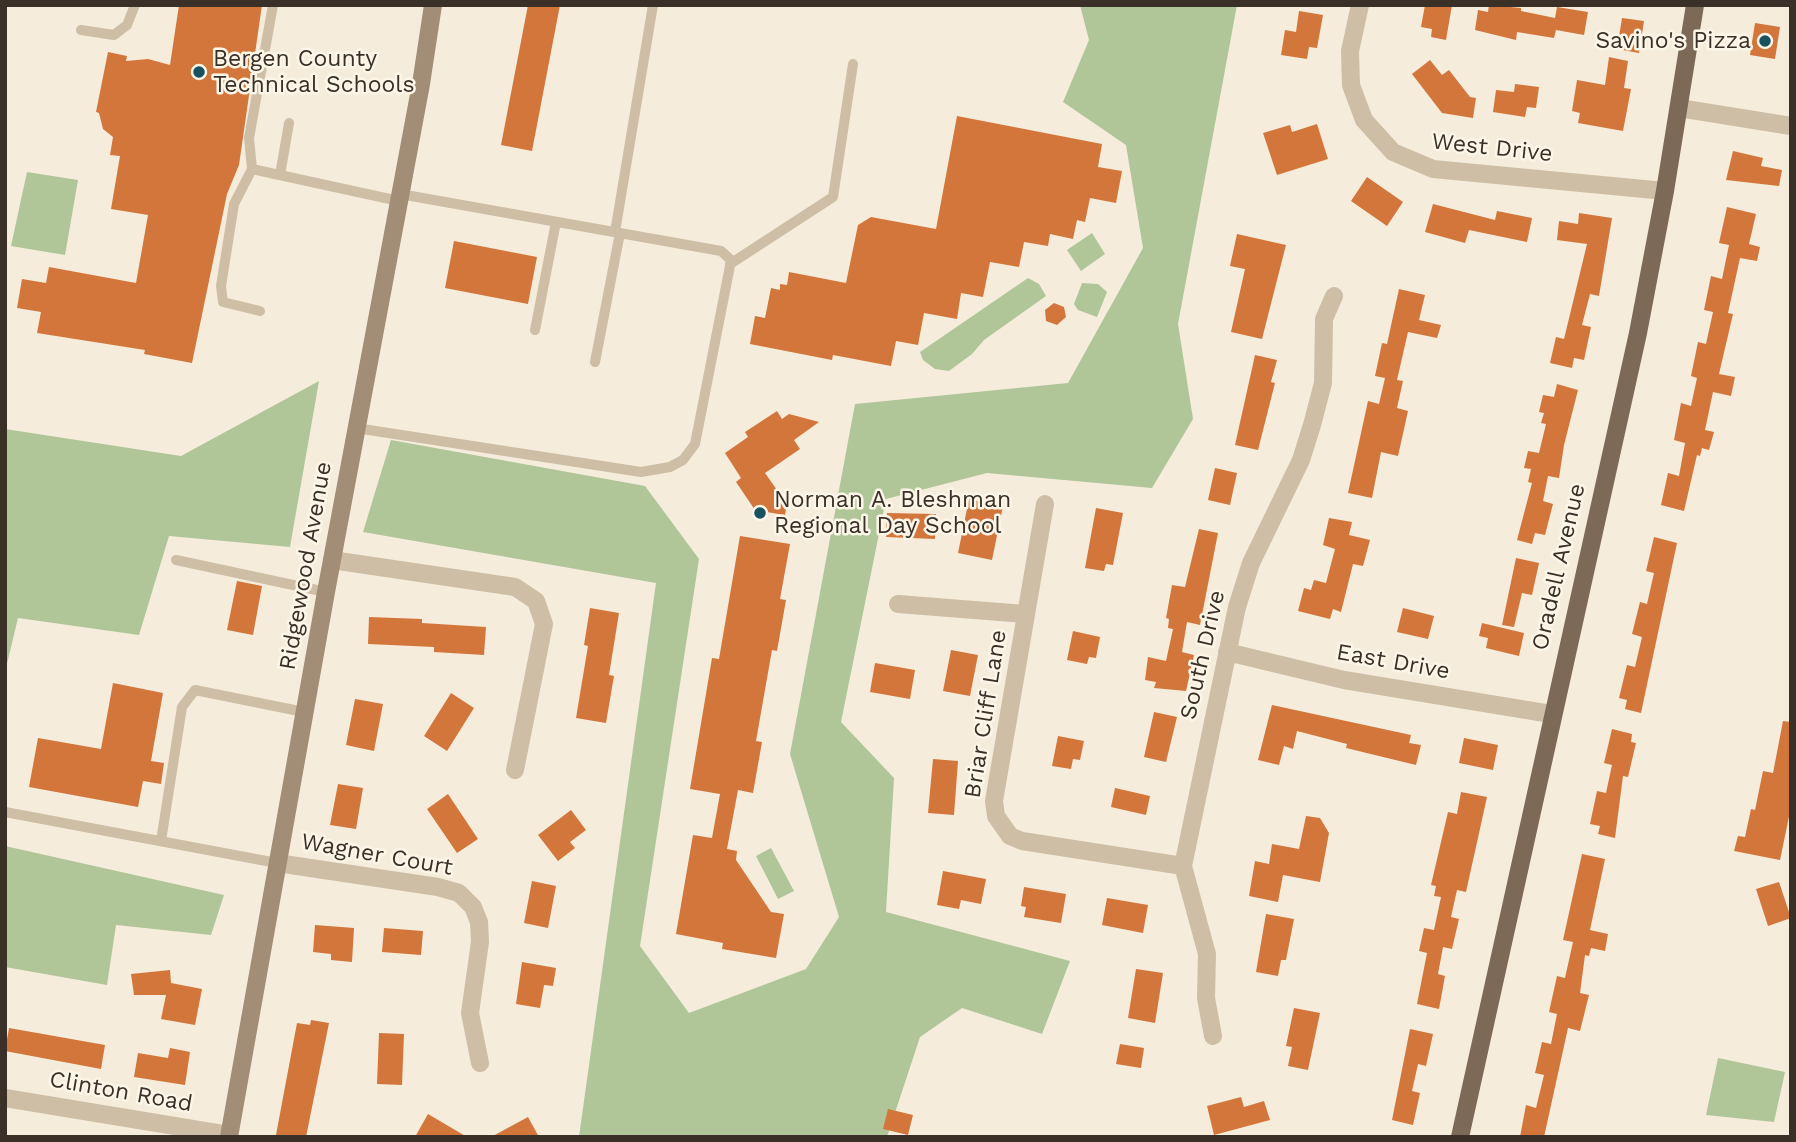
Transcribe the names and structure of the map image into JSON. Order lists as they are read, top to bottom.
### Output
{
  "streets": {
    "main road": ["Oradell Avenue"],
    "street": [
      "West Drive",
      "Ridgewood Avenue",
      "South Drive",
      "East Drive",
      "Briar Cliff Lane",
      "Wagner Court",
      "Clinton Road"
    ]
  },
  "crossings": [
    ["West Drive", "Oradell Avenue"],
    ["Ridgewood Avenue", "Wagner Court"],
    ["Ridgewood Avenue", "Clinton Road"],
    ["Oradell Avenue", "East Drive"],
    ["South Drive", "East Drive"],
    ["South Drive", "Briar Cliff Lane"]
  ],
  "places": ["Savino's Pizza", "Bergen County Technical Schools", "Norman A. Bleshman Regional Day School"]
}
